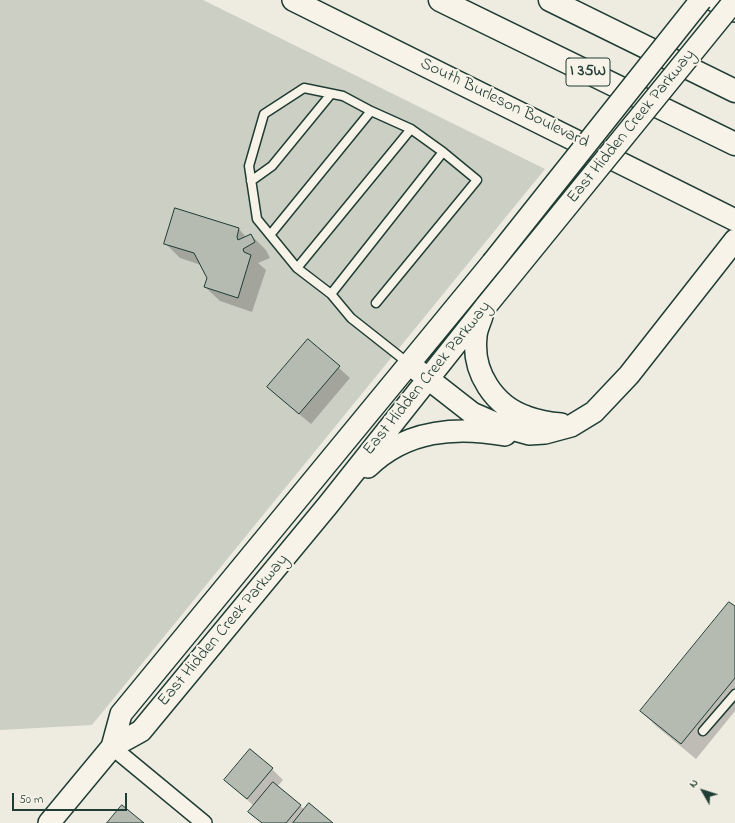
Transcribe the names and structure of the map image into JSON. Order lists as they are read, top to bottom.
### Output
{
  "streets": {
    "highway": ["I 35W"],
    "main road": ["South Burleson Boulevard", "East Hidden Creek Parkway"]
  },
  "scale_bar": "50 m",
  "north": "top left"
}
